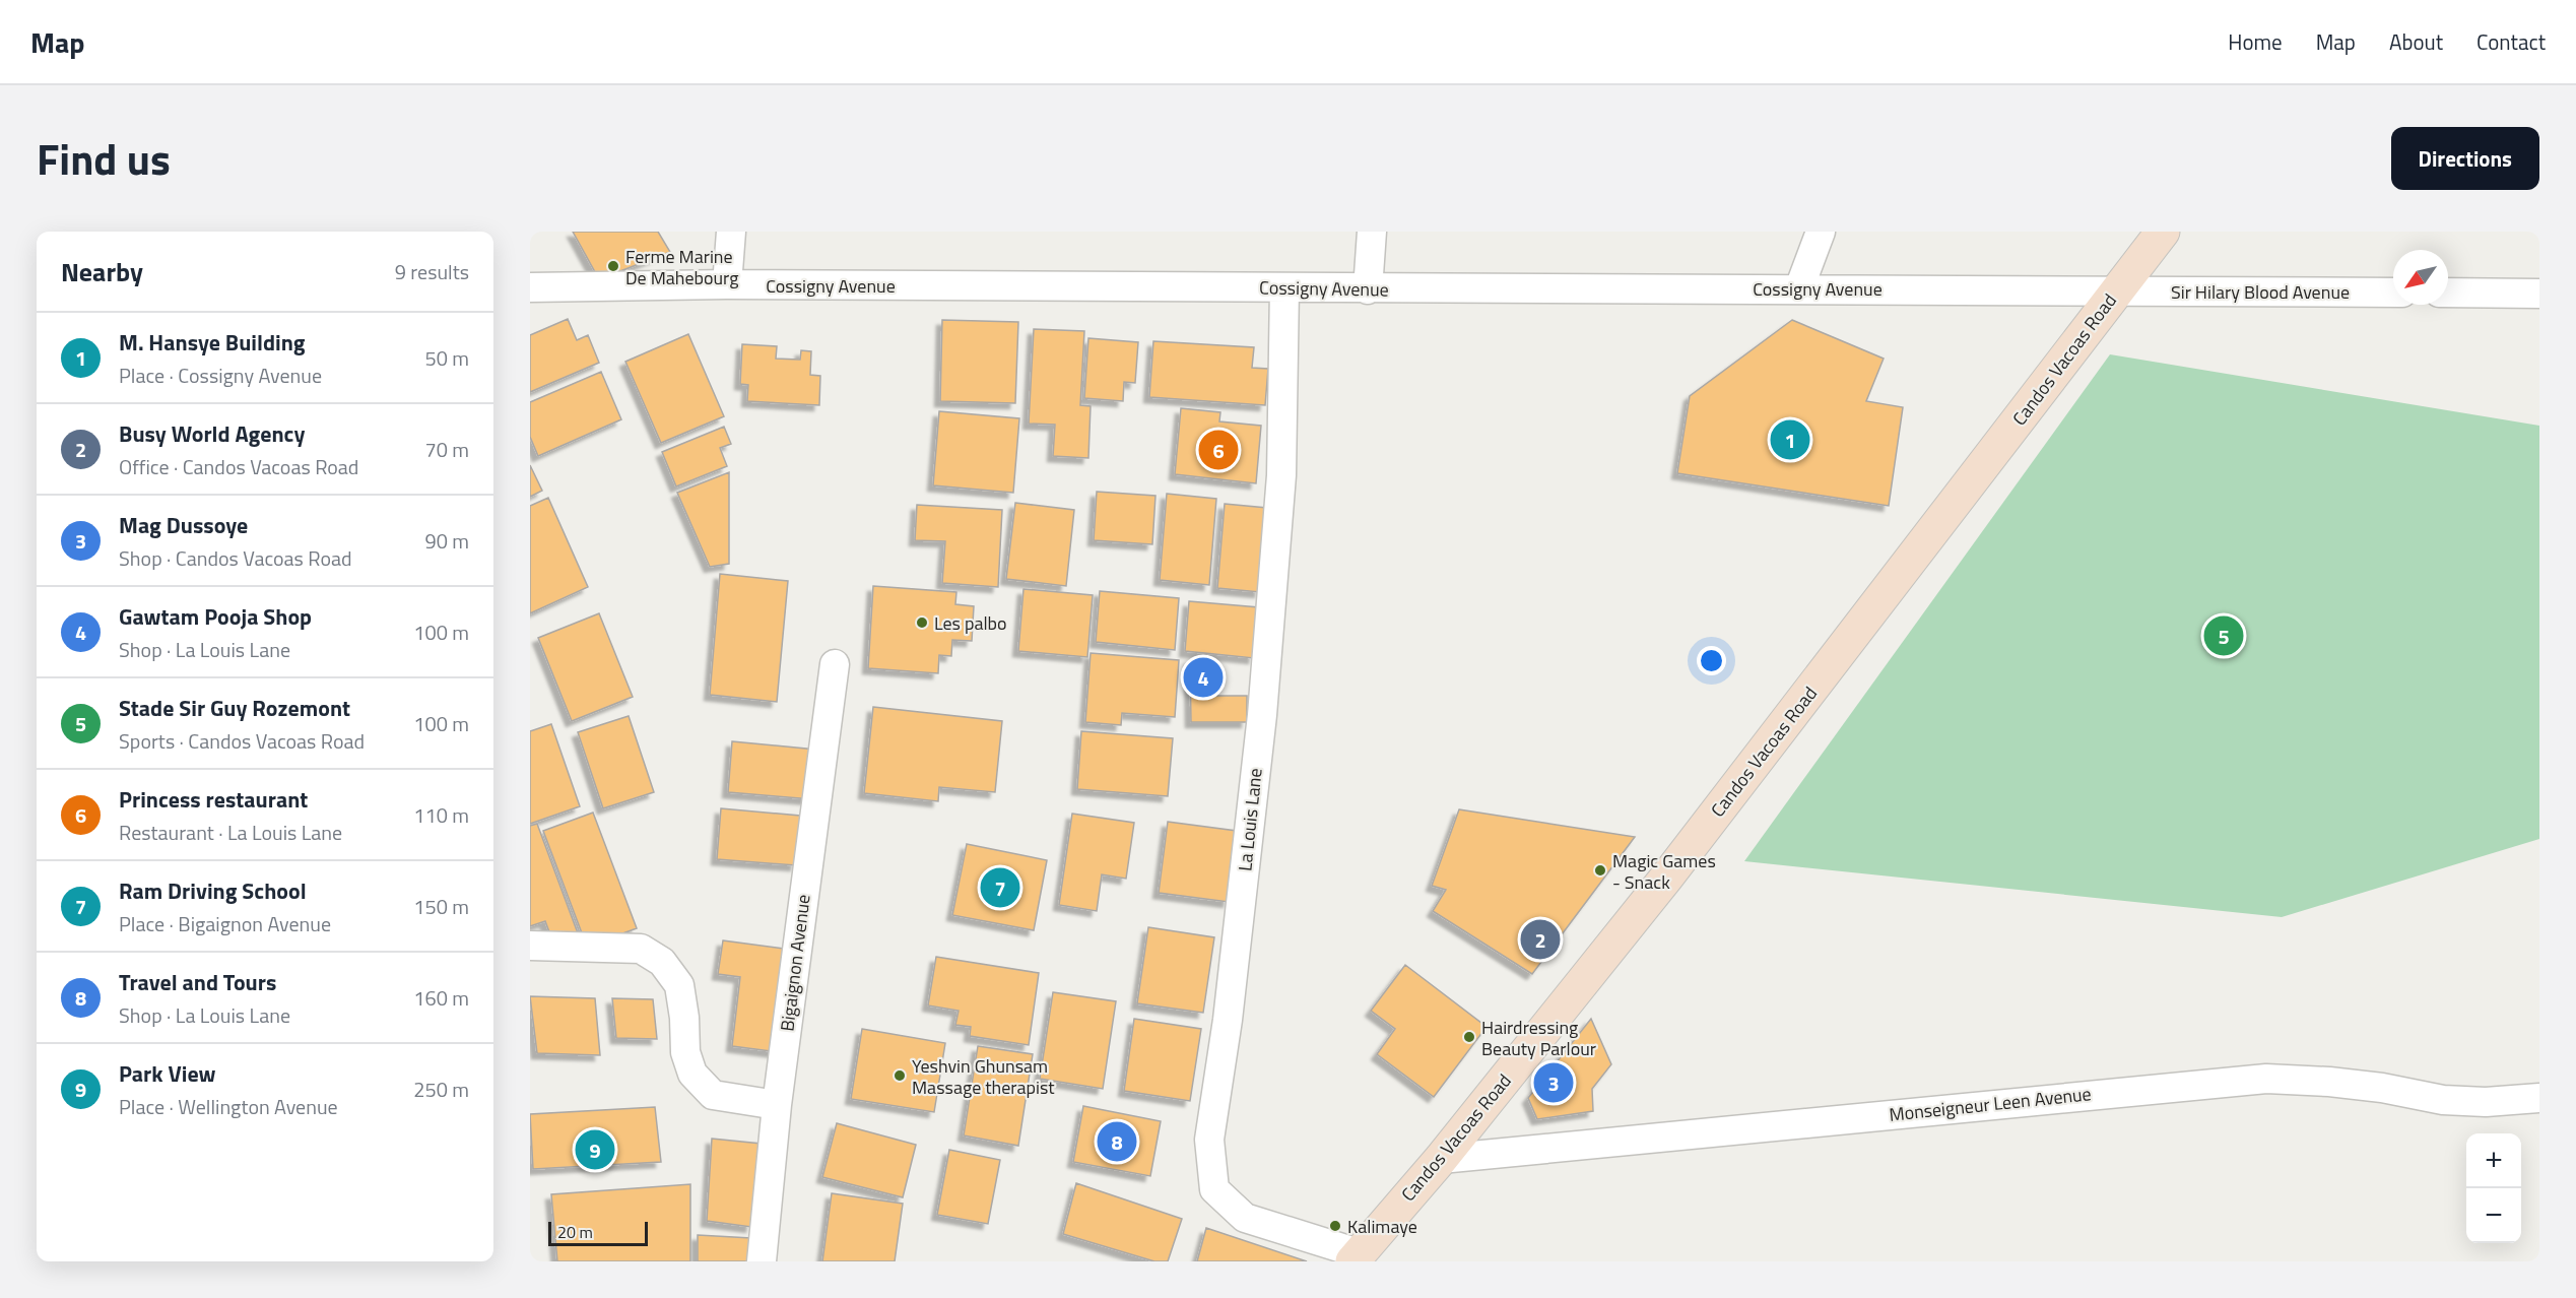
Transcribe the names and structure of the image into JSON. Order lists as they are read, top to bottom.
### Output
{
  "streets": {
    "main road": ["Candos Vacoas Road"],
    "street": [
      "Cossigny Avenue",
      "Sir Hilary Blood Avenue",
      "La Louis Lane",
      "Bigaignon Avenue",
      "Monseigneur Leen Avenue"
    ]
  },
  "crossings": [
    ["Cossigny Avenue", "Sir Hilary Blood Avenue"],
    ["Cossigny Avenue", "Candos Vacoas Road"],
    ["Cossigny Avenue", "La Louis Lane"],
    ["Sir Hilary Blood Avenue", "Candos Vacoas Road"],
    ["Candos Vacoas Road", "La Louis Lane"],
    ["Candos Vacoas Road", "Monseigneur Leen Avenue"]
  ],
  "places": [
    "Ferme Marine De Mahebourg",
    "Les palbo",
    "Magic Games - Snack",
    "Hairdressing Beauty Parlour",
    "Yeshvin Ghunsam Massage therapist",
    "Kalimaye"
  ],
  "scale_bar": "20 m",
  "north": "bottom left",
  "page": {
    "header": "Map",
    "nav": [
      "Home",
      "Map",
      "About",
      "Contact"
    ],
    "title": "Find us",
    "buttons": "Directions",
    "heading": ["Nearby", "9 results"],
    "list": [
      {
        "mark": "1",
        "name": "M. Hansye Building",
        "note": "Place · Cossigny Avenue",
        "value": "50 m"
      },
      {
        "mark": "2",
        "name": "Busy World Agency",
        "note": "Office · Candos Vacoas Road",
        "value": "70 m"
      },
      {
        "mark": "3",
        "name": "Mag Dussoye",
        "note": "Shop · Candos Vacoas Road",
        "value": "90 m"
      },
      {
        "mark": "4",
        "name": "Gawtam Pooja Shop",
        "note": "Shop · La Louis Lane",
        "value": "100 m"
      },
      {
        "mark": "5",
        "name": "Stade Sir Guy Rozemont",
        "note": "Sports · Candos Vacoas Road",
        "value": "100 m"
      },
      {
        "mark": "6",
        "name": "Princess restaurant",
        "note": "Restaurant · La Louis Lane",
        "value": "110 m"
      },
      {
        "mark": "7",
        "name": "Ram Driving School",
        "note": "Place · Bigaignon Avenue",
        "value": "150 m"
      },
      {
        "mark": "8",
        "name": "Travel and Tours",
        "note": "Shop · La Louis Lane",
        "value": "160 m"
      },
      {
        "mark": "9",
        "name": "Park View",
        "note": "Place · Wellington Avenue",
        "value": "250 m"
      }
    ],
    "pins": [
      "1",
      "6",
      "5",
      "4",
      "7",
      "2",
      "3",
      "8",
      "9"
    ],
    "map_buttons": ["+", "−"],
    "scale": "20 m"
  }
}
